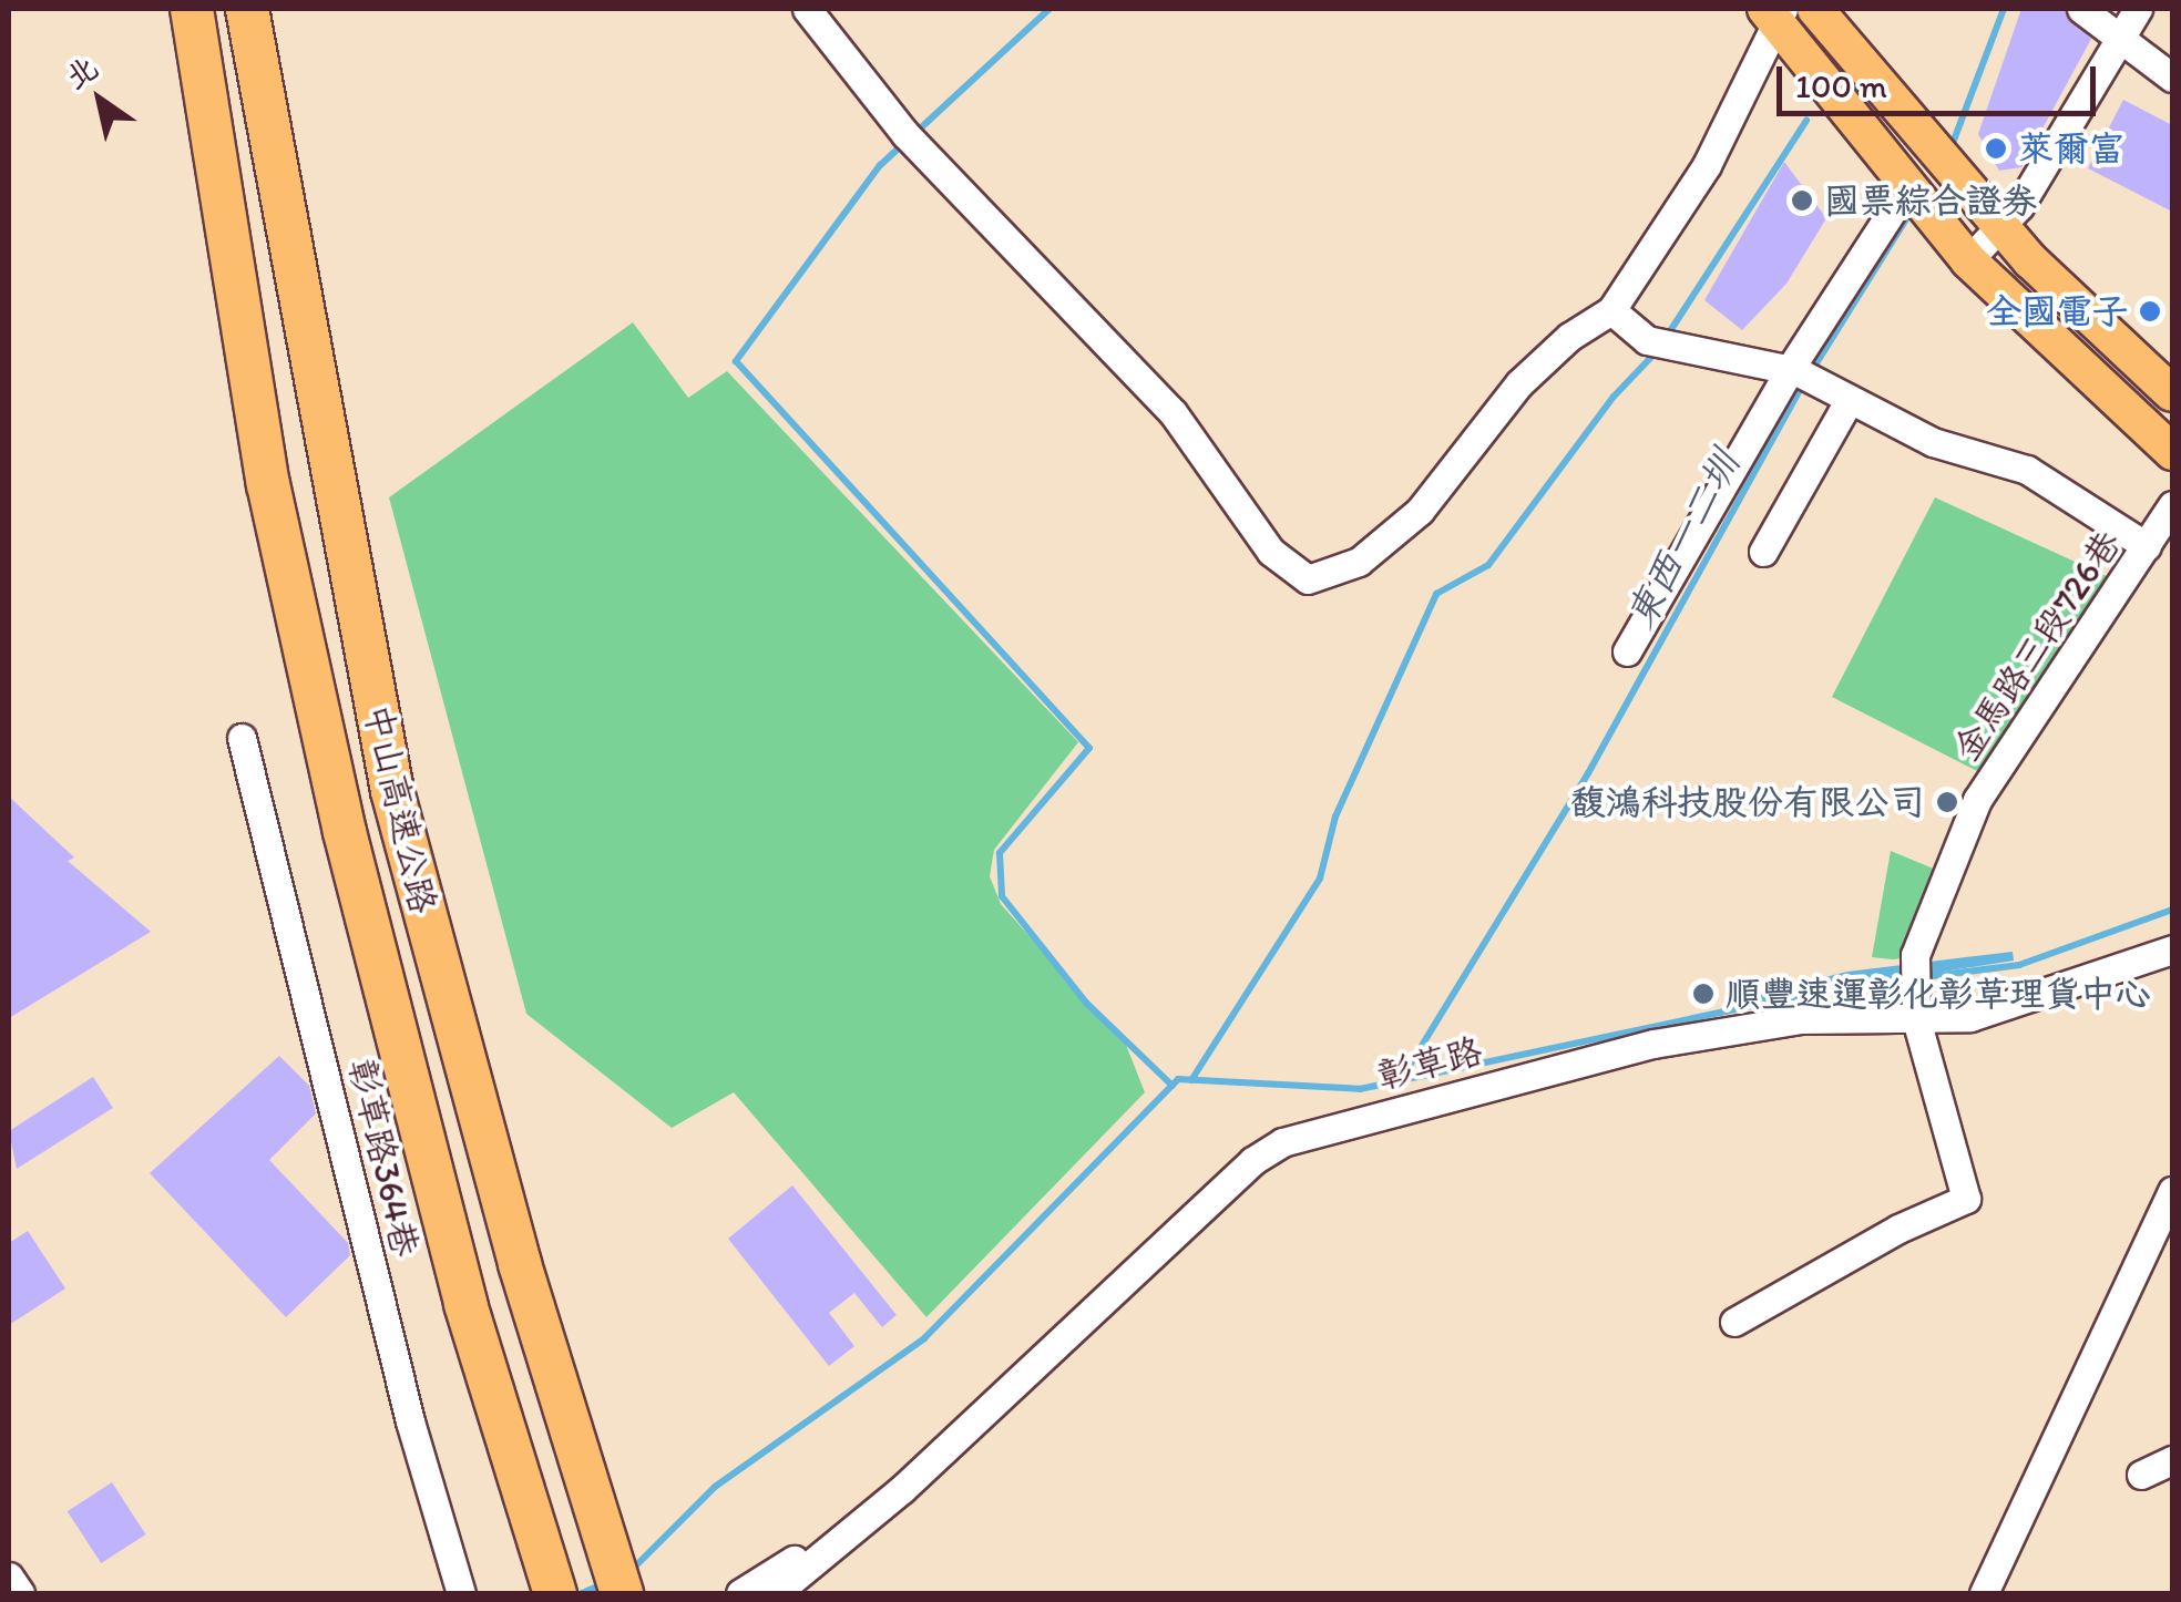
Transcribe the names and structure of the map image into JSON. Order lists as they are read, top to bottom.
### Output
{
  "streets": {
    "highway": ["中山高速公路"],
    "street": ["金馬路三段726巷", "彰草路", "彰草路364巷"]
  },
  "crossings": [
    ["金馬路三段726巷", "彰草路"]
  ],
  "water": ["東西一二圳"],
  "places": [
    "萊爾富",
    "國票綜合證券",
    "全國電子",
    "馥鴻科技股份有限公司",
    "順豐速運彰化彰草理貨中心"
  ],
  "scale_bar": "100 m",
  "north": "top left"
}
